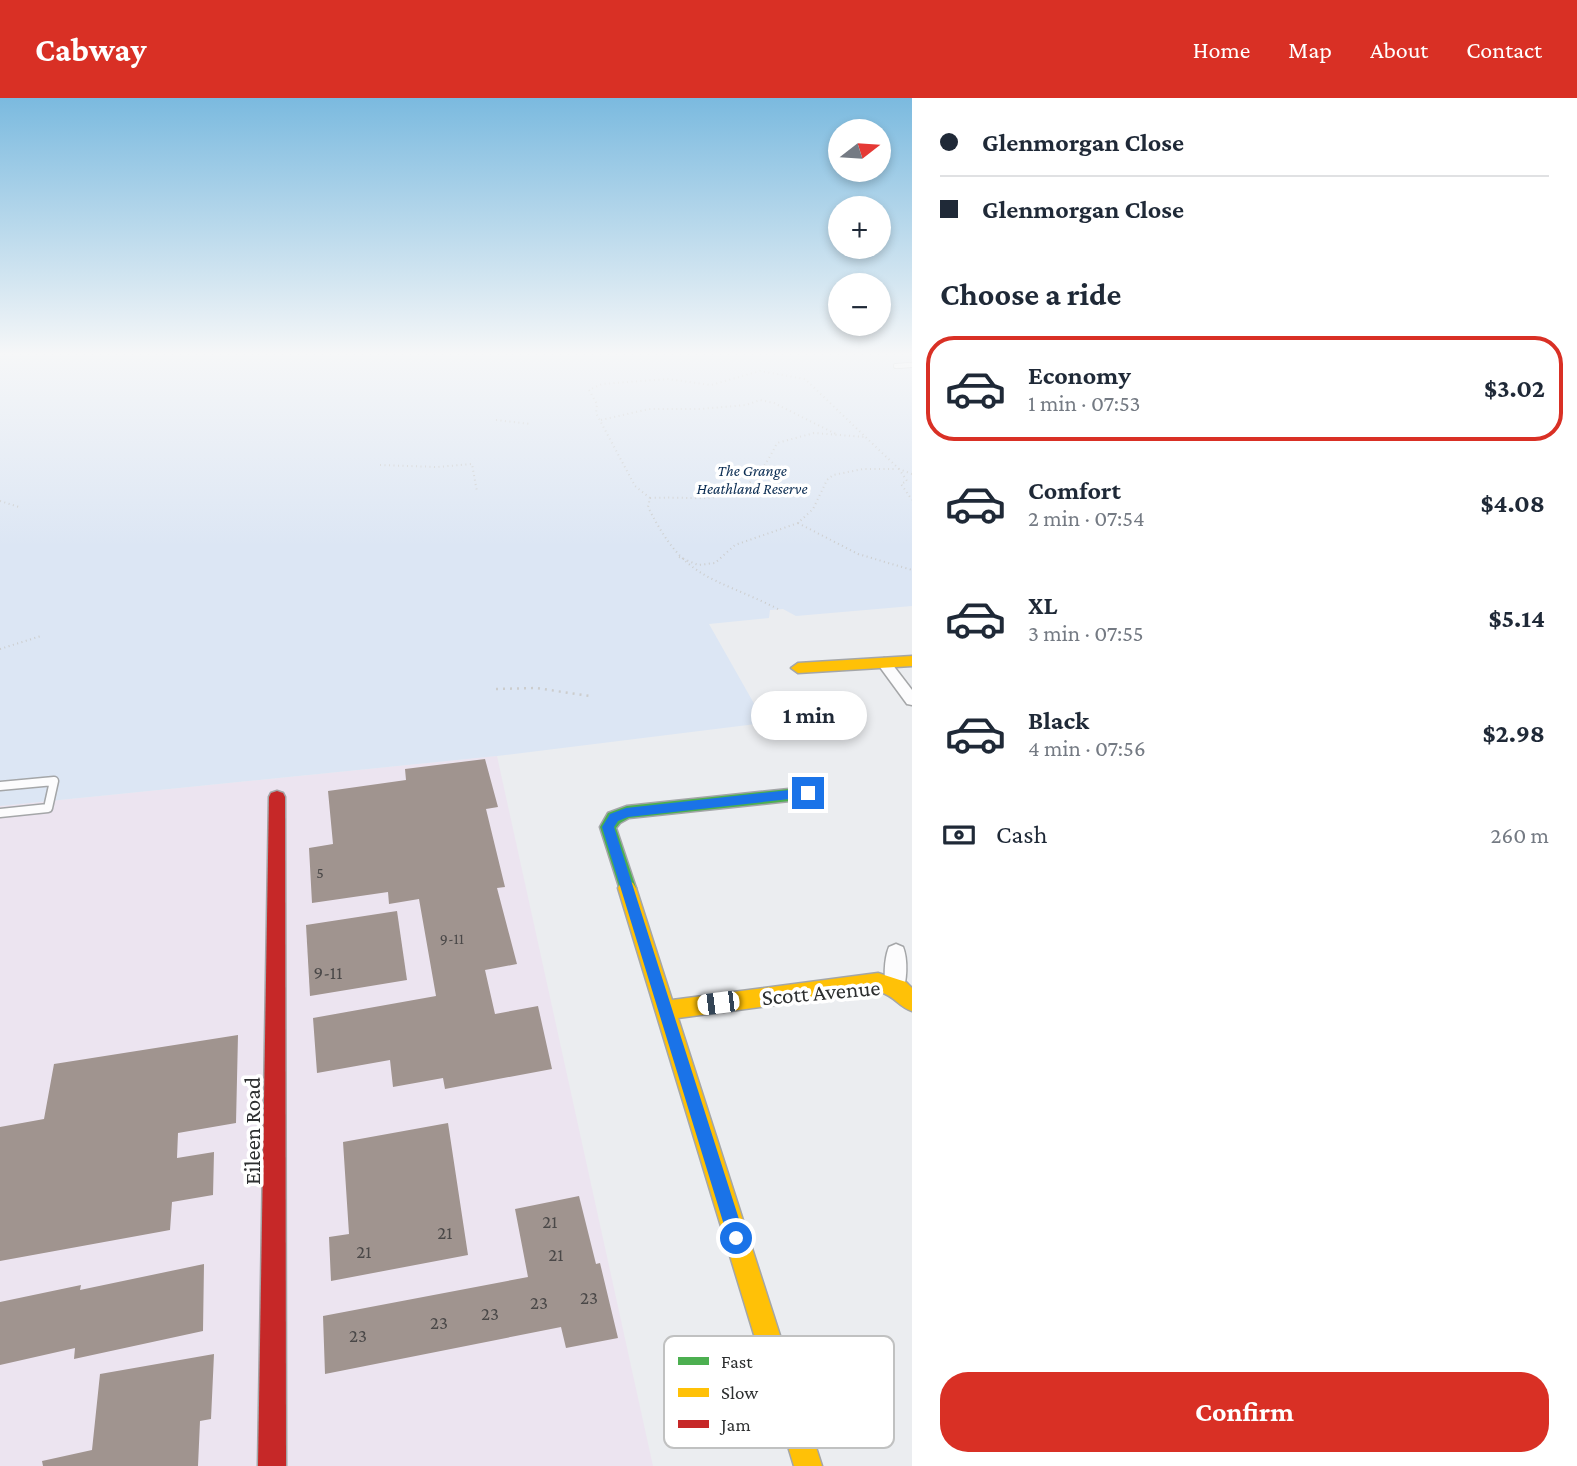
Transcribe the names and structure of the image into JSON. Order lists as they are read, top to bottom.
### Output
{
  "streets": {
    "street": ["Scott Avenue", "Eileen Road"]
  },
  "parks": ["The Grange Heathland Reserve"],
  "house_numbers": [
    "5",
    "9-11",
    "9-11",
    "21",
    "21",
    "21",
    "21",
    "23",
    "23",
    "23",
    "23",
    "23"
  ],
  "legend": ["Fast", "Slow", "Jam"],
  "north": "right",
  "page": {
    "header": "Cabway",
    "nav": [
      "Home",
      "Map",
      "About",
      "Contact"
    ],
    "banner": ["Glenmorgan Close", "Glenmorgan Close"],
    "map_buttons": ["+", "−"],
    "heading": "Choose a ride",
    "list": [
      {
        "name": "Economy",
        "note": "1 min · 07:53",
        "value": "$3.02"
      },
      {
        "name": "Comfort",
        "note": "2 min · 07:54",
        "value": "$4.08"
      },
      {
        "name": "XL",
        "note": "3 min · 07:55",
        "value": "$5.14"
      },
      {
        "name": "Black",
        "note": "4 min · 07:56",
        "value": "$2.98"
      }
    ],
    "bubble": "1 min",
    "pay": ["Cash", "260 m"],
    "buttons": "Confirm"
  }
}
